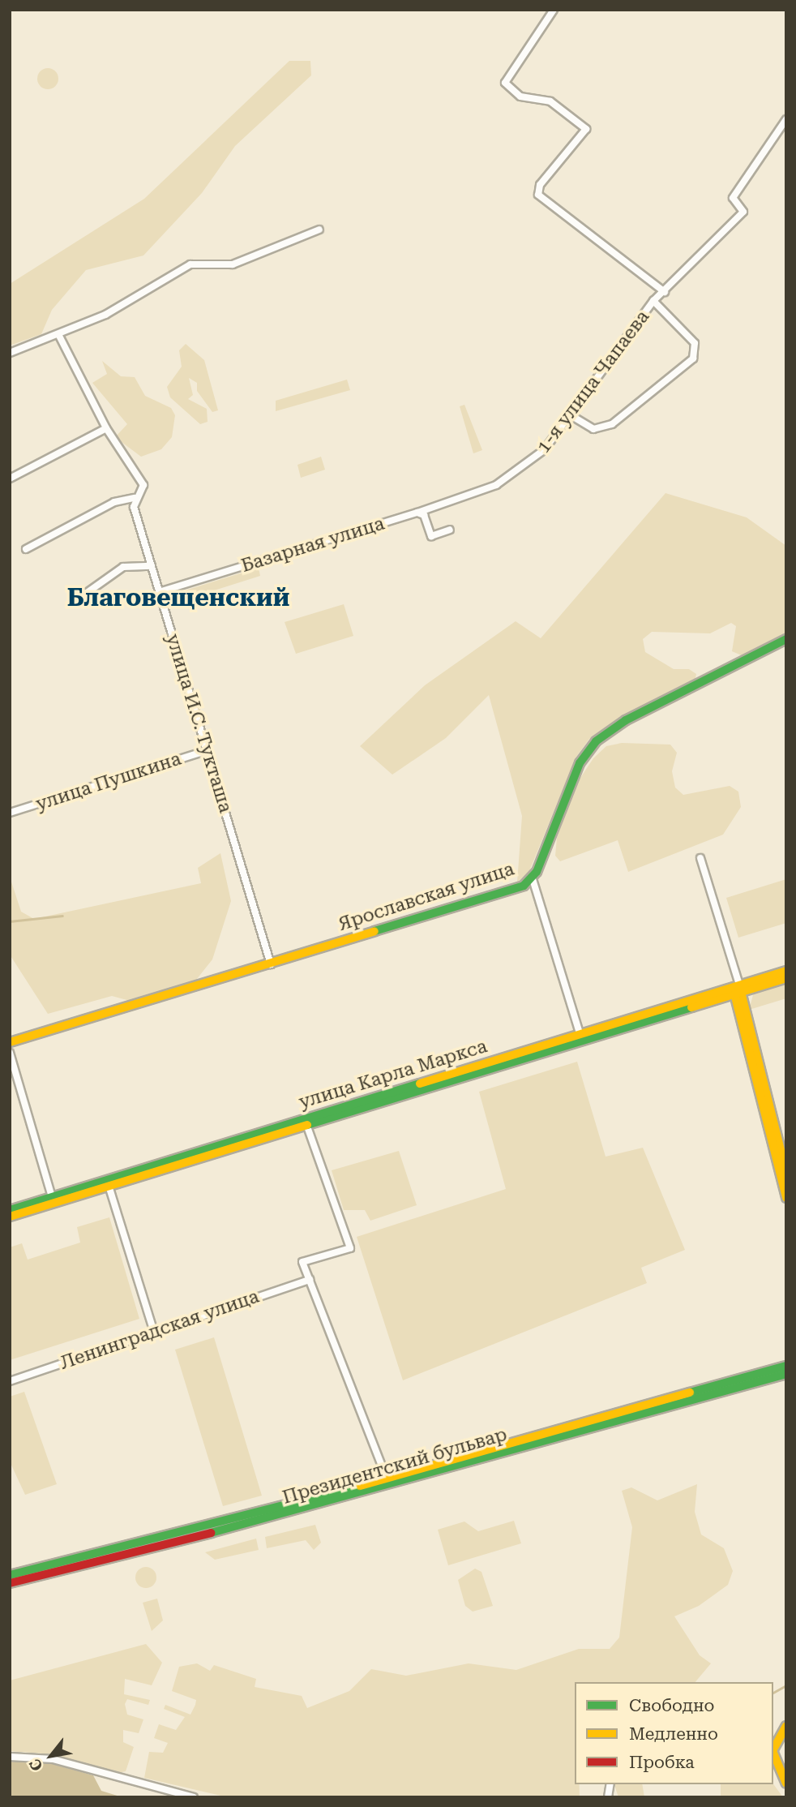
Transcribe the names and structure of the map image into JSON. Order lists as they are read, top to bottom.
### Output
{
  "streets": {
    "main road": ["Ярославская улица", "улица Карла Маркса", "Президентский бульвар"],
    "street": [
      "1-я улица Чапаева",
      "Базарная улица",
      "улица И.С. Тукташа",
      "улица Пушкина",
      "Ленинградская улица"
    ]
  },
  "crossings": [
    ["1-я улица Чапаева", "Базарная улица"],
    ["Базарная улица", "улица И.С. Тукташа"],
    ["улица И.С. Тукташа", "улица Пушкина"],
    ["улица И.С. Тукташа", "Ярославская улица"]
  ],
  "districts": ["Благовещенский"],
  "legend": ["Свободно", "Медленно", "Пробка"],
  "north": "bottom left"
}
